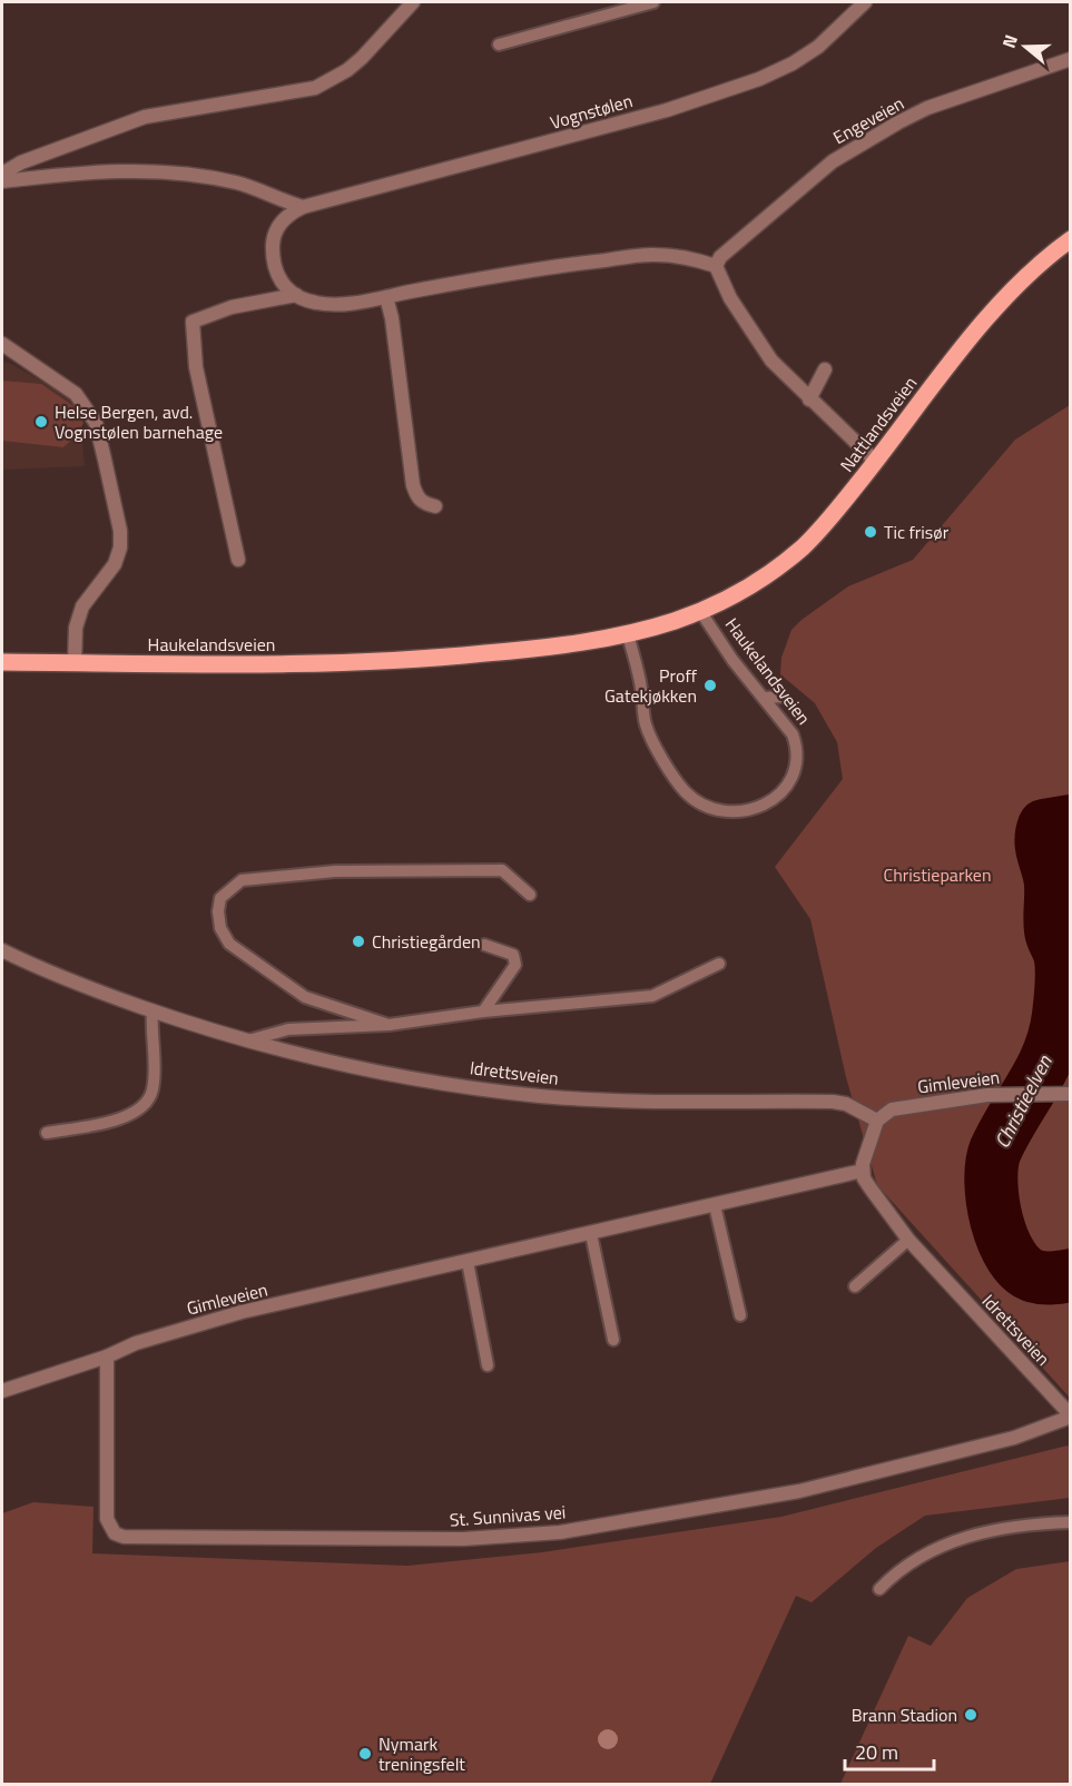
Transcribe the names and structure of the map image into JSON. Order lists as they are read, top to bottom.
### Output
{
  "streets": {
    "main road": ["Nattlandsveien", "Haukelandsveien"],
    "street": [
      "Vognstølen",
      "Engeveien",
      "Idrettsveien",
      "Gimleveien",
      "St. Sunnivas vei"
    ]
  },
  "crossings": [
    ["Nattlandsveien", "Haukelandsveien"],
    ["Idrettsveien", "Gimleveien"],
    ["Idrettsveien", "St. Sunnivas vei"],
    ["Gimleveien", "St. Sunnivas vei"]
  ],
  "water": ["Christieelven"],
  "parks": ["Christieparken"],
  "places": [
    "Helse Bergen, avd. Vognstølen barnehage",
    "Tic frisør",
    "Proff Gatekjøkken",
    "Christiegården",
    "Brann Stadion",
    "Nymark treningsfelt"
  ],
  "scale_bar": "20 m",
  "north": "left"
}
